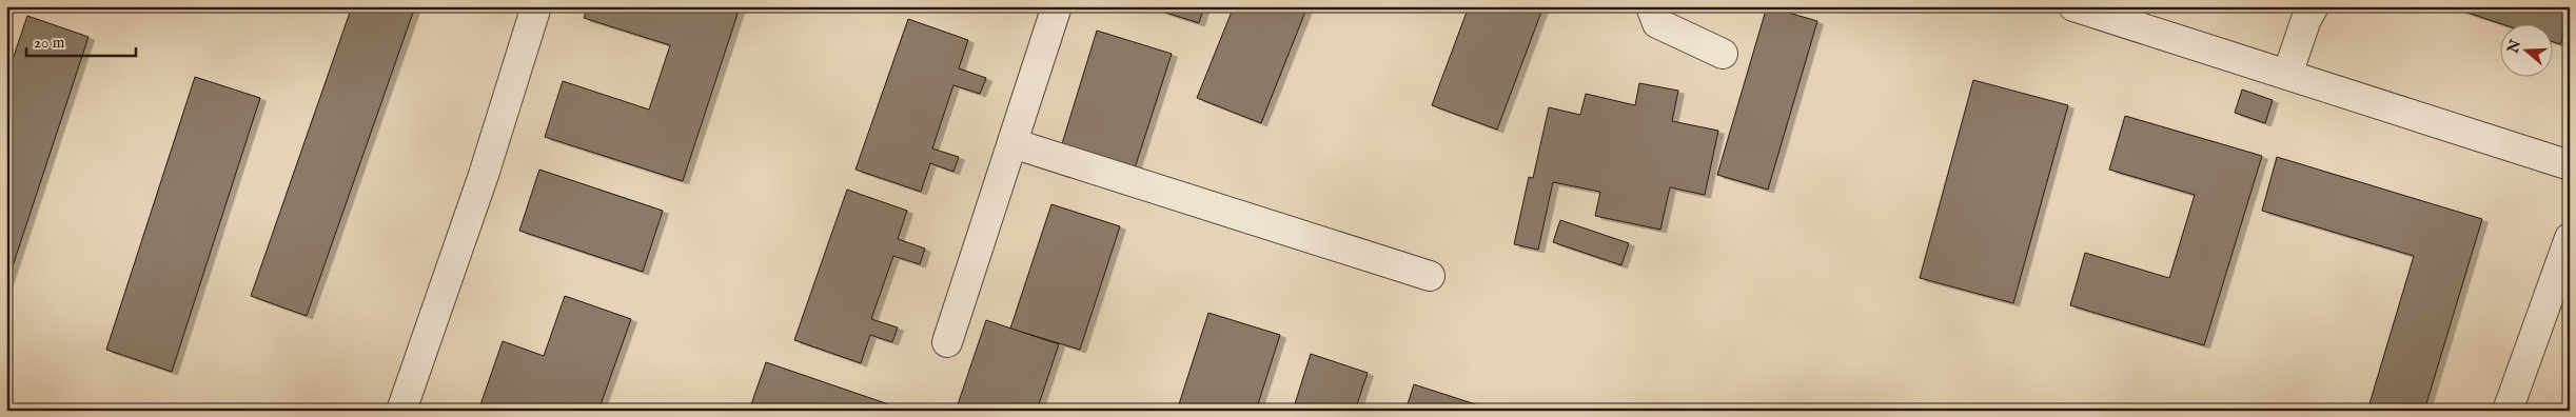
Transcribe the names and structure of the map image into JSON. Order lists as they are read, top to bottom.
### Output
{
  "scale_bar": "20 m",
  "north": "left"
}
